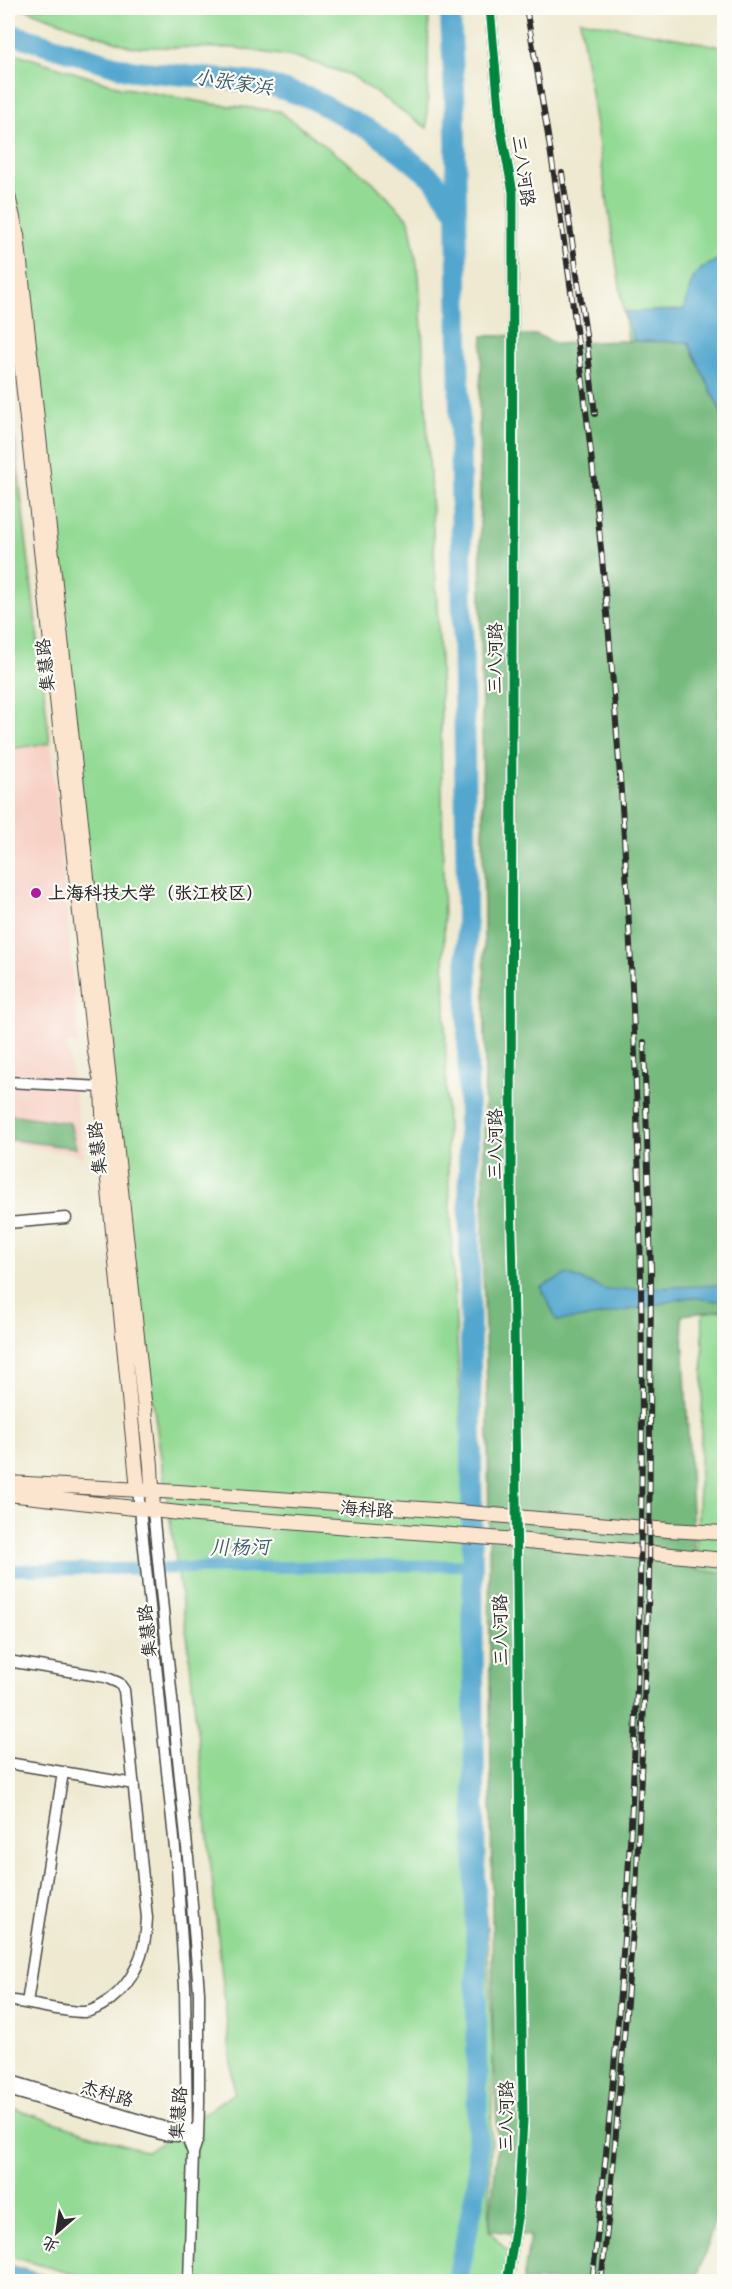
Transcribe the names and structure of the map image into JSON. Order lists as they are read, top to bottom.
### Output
{
  "streets": {
    "street": [
      "三八河路",
      "集慧路",
      "海科路",
      "杰科路"
    ]
  },
  "crossings": [
    ["三八河路", "海科路"],
    ["集慧路", "海科路"],
    ["集慧路", "杰科路"]
  ],
  "water": ["小张家浜", "川杨河"],
  "places": ["上海科技大学（张江校区）"],
  "north": "bottom left"
}
